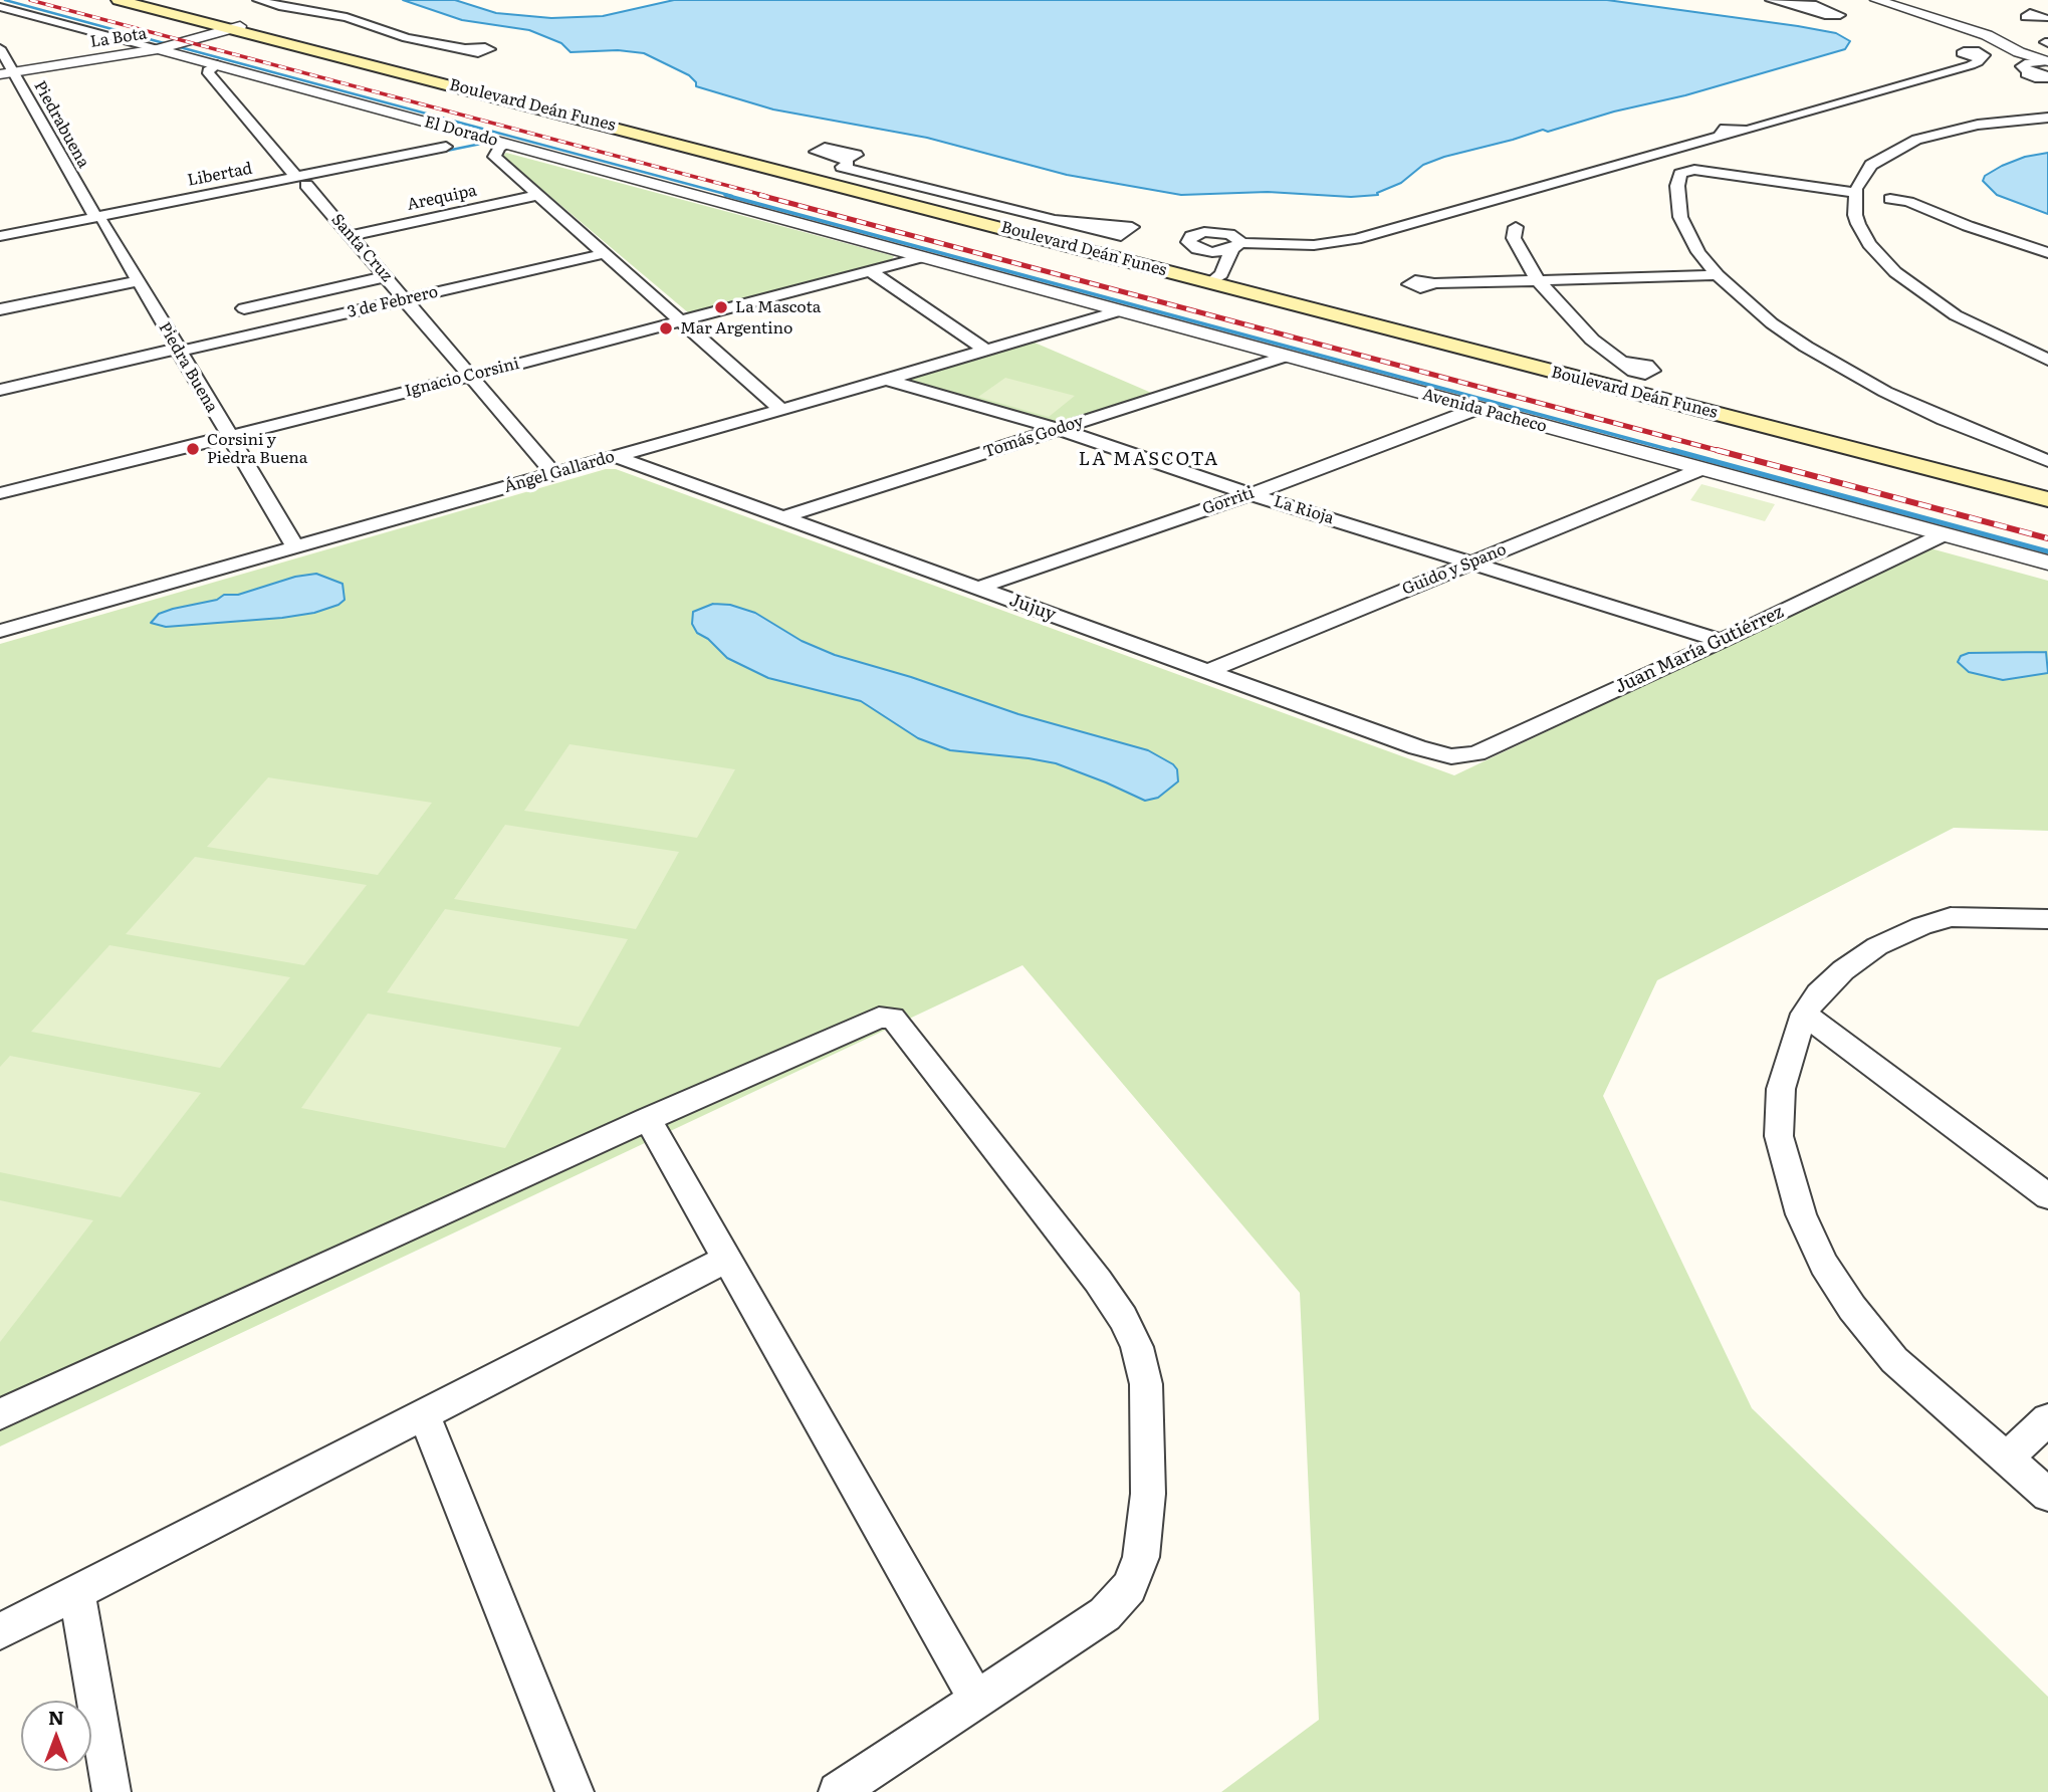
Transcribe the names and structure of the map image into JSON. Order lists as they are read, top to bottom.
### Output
{
  "streets": {
    "main road": ["Boulevard Deán Funes"],
    "street": [
      "La Bota",
      "Piedrabuena",
      "El Dorado",
      "Libertad",
      "Arequipa",
      "Santa Cruz",
      "3 de Febrero",
      "Piedra Buena",
      "Ignacio Corsini",
      "Avenida Pacheco",
      "Tomás Godoy",
      "Ángel Gallardo",
      "Gorriti",
      "La Rioja",
      "Guido y Spano",
      "Jujuy",
      "Juan María Gutiérrez"
    ]
  },
  "crossings": [
    ["La Bota", "Boulevard Deán Funes"],
    ["La Bota", "Piedrabuena"],
    ["La Bota", "El Dorado"],
    ["Piedrabuena", "Libertad"],
    ["Piedrabuena", "Piedra Buena"],
    ["El Dorado", "Santa Cruz"],
    ["El Dorado", "Ignacio Corsini"],
    ["El Dorado", "Avenida Pacheco"],
    ["Libertad", "Santa Cruz"],
    ["Libertad", "Piedra Buena"],
    ["Arequipa", "Santa Cruz"],
    ["Santa Cruz", "3 de Febrero"],
    ["Santa Cruz", "Ignacio Corsini"],
    ["Santa Cruz", "Ángel Gallardo"],
    ["3 de Febrero", "Piedra Buena"],
    ["Piedra Buena", "Ignacio Corsini"],
    ["Piedra Buena", "Ángel Gallardo"],
    ["Ignacio Corsini", "Avenida Pacheco"],
    ["Avenida Pacheco", "Tomás Godoy"],
    ["Avenida Pacheco", "Ángel Gallardo"],
    ["Avenida Pacheco", "Gorriti"],
    ["Avenida Pacheco", "Guido y Spano"],
    ["Avenida Pacheco", "Juan María Gutiérrez"],
    ["Tomás Godoy", "La Rioja"],
    ["Tomás Godoy", "Jujuy"],
    ["Ángel Gallardo", "La Rioja"],
    ["Ángel Gallardo", "Jujuy"],
    ["Gorriti", "La Rioja"],
    ["Gorriti", "Jujuy"],
    ["La Rioja", "Guido y Spano"],
    ["La Rioja", "Juan María Gutiérrez"],
    ["Guido y Spano", "Jujuy"],
    ["Jujuy", "Juan María Gutiérrez"]
  ],
  "districts": ["LA MASCOTA"],
  "places": ["La Mascota", "Mar Argentino", "Corsini y Piedra Buena"],
  "north": "top"
}
